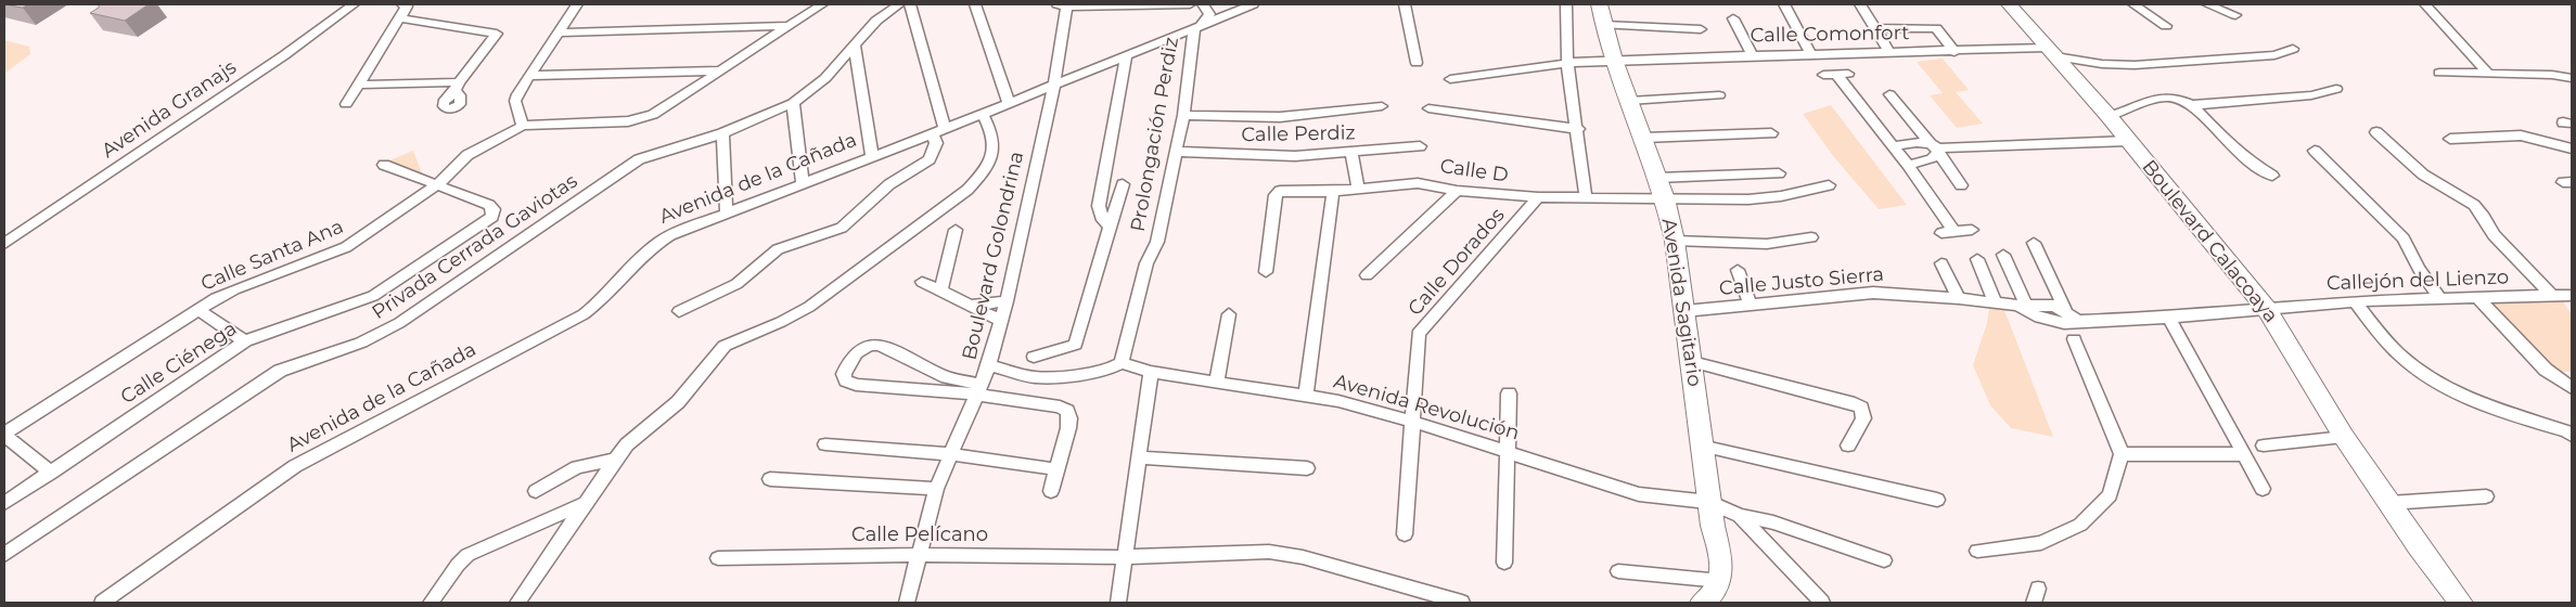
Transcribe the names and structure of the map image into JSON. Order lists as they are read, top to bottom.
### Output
{
  "streets": {
    "street": [
      "Calle Comonfort",
      "Avenida Granajs",
      "Prolongación Perdiz",
      "Calle Perdiz",
      "Calle D",
      "Avenida de la Cañada",
      "Boulevard Calacoaya",
      "Privada Cerrada Gaviotas",
      "Calle Santa Ana",
      "Boulevard Golondrina",
      "Calle Dorados",
      "Callejón del Lienzo",
      "Calle Justo Sierra",
      "Avenida Sagitario",
      "Calle Ciénega",
      "Avenida Revolución",
      "Calle Pelícano"
    ]
  },
  "crossings": [
    ["Calle Comonfort", "Boulevard Calacoaya"],
    ["Calle Comonfort", "Avenida Sagitario"],
    ["Prolongación Perdiz", "Calle Perdiz"],
    ["Prolongación Perdiz", "Avenida de la Cañada"],
    ["Prolongación Perdiz", "Avenida Revolución"],
    ["Calle D", "Calle Dorados"],
    ["Calle D", "Avenida Sagitario"],
    ["Avenida de la Cañada", "Boulevard Golondrina"],
    ["Boulevard Calacoaya", "Callejón del Lienzo"],
    ["Boulevard Calacoaya", "Calle Justo Sierra"],
    ["Calle Santa Ana", "Calle Ciénega"],
    ["Boulevard Golondrina", "Calle Pelícano"],
    ["Calle Dorados", "Avenida Revolución"],
    ["Callejón del Lienzo", "Calle Justo Sierra"],
    ["Calle Justo Sierra", "Avenida Sagitario"],
    ["Avenida Sagitario", "Avenida Revolución"]
  ]
}
